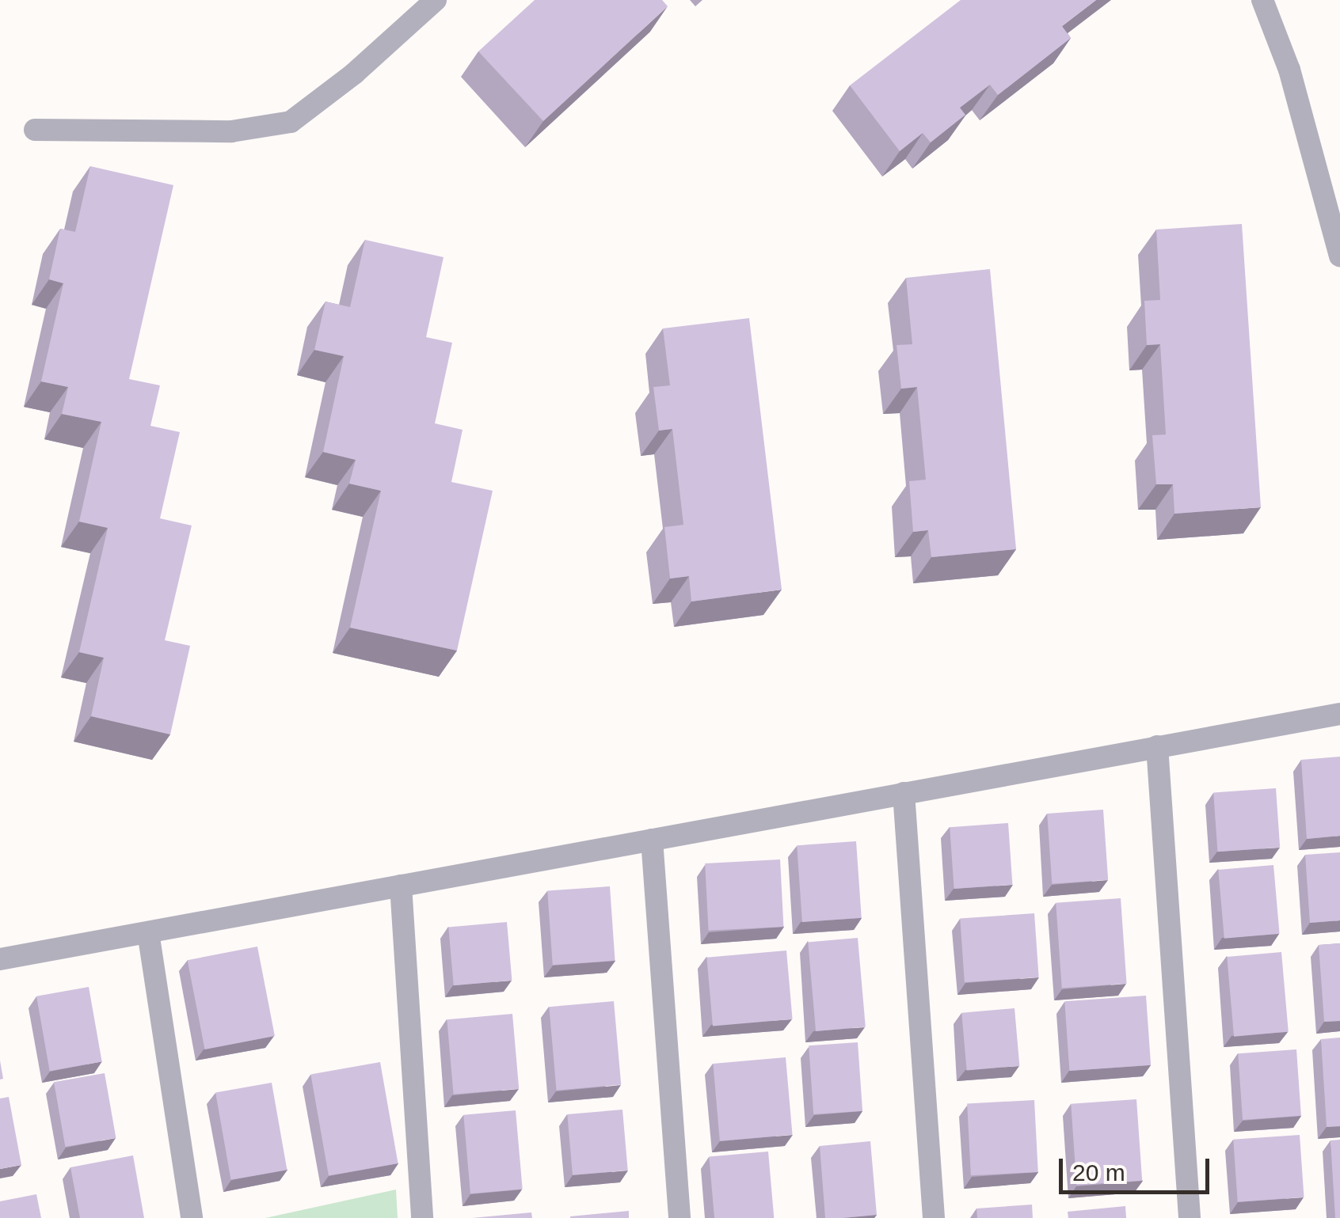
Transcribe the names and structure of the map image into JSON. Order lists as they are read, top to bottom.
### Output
{
  "scale_bar": "20 m"
}
